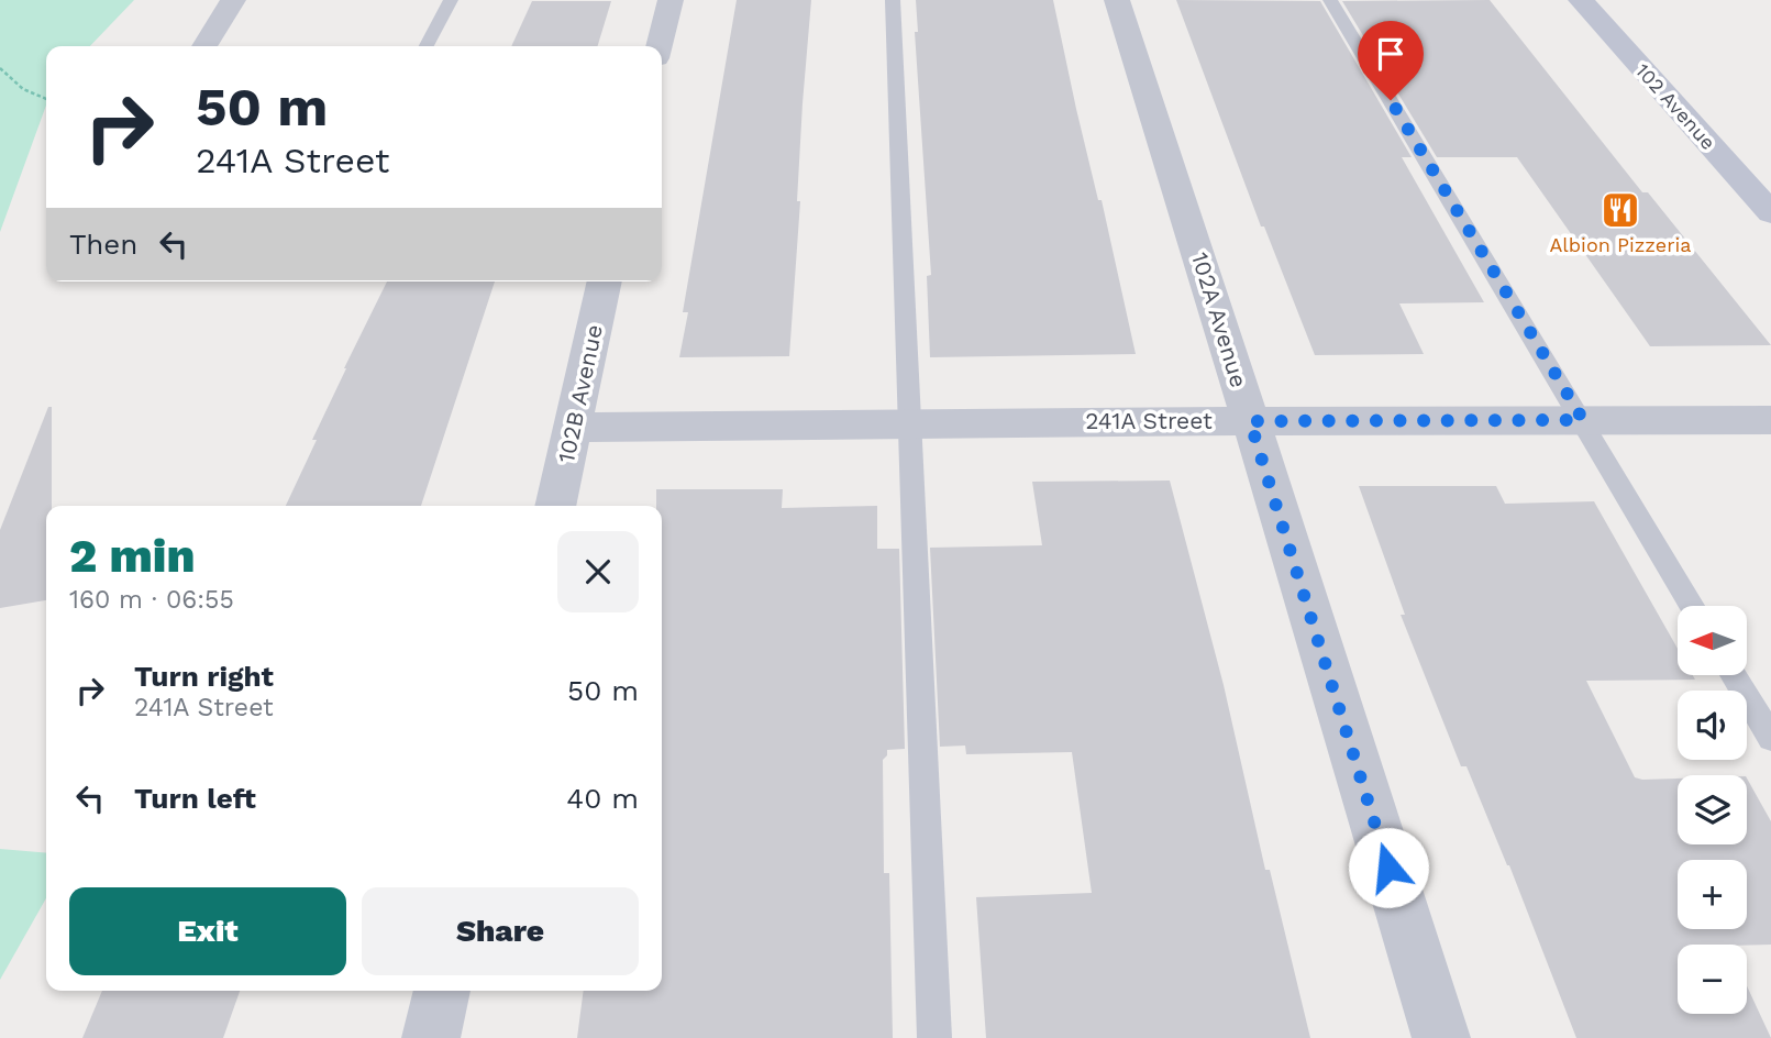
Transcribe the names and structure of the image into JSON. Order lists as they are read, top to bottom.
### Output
{
  "streets": {
    "main road": ["102 Avenue"],
    "street": ["102A Avenue", "102B Avenue", "241A Street"]
  },
  "crossings": [
    ["102A Avenue", "241A Street"],
    ["102B Avenue", "241A Street"]
  ],
  "places": {
    "restaurant": ["Albion Pizzeria"]
  },
  "north": "left",
  "page": {
    "turn": ["50 m", "241A Street"],
    "then": "Then",
    "heading": ["2 min", "160 m · 06:55"],
    "map_buttons": ["+", "−"],
    "list": [
      {
        "name": "Turn right",
        "note": "241A Street",
        "value": "50 m"
      },
      {
        "name": "Turn left",
        "value": "40 m"
      }
    ],
    "buttons": ["Exit", "Share"]
  }
}
